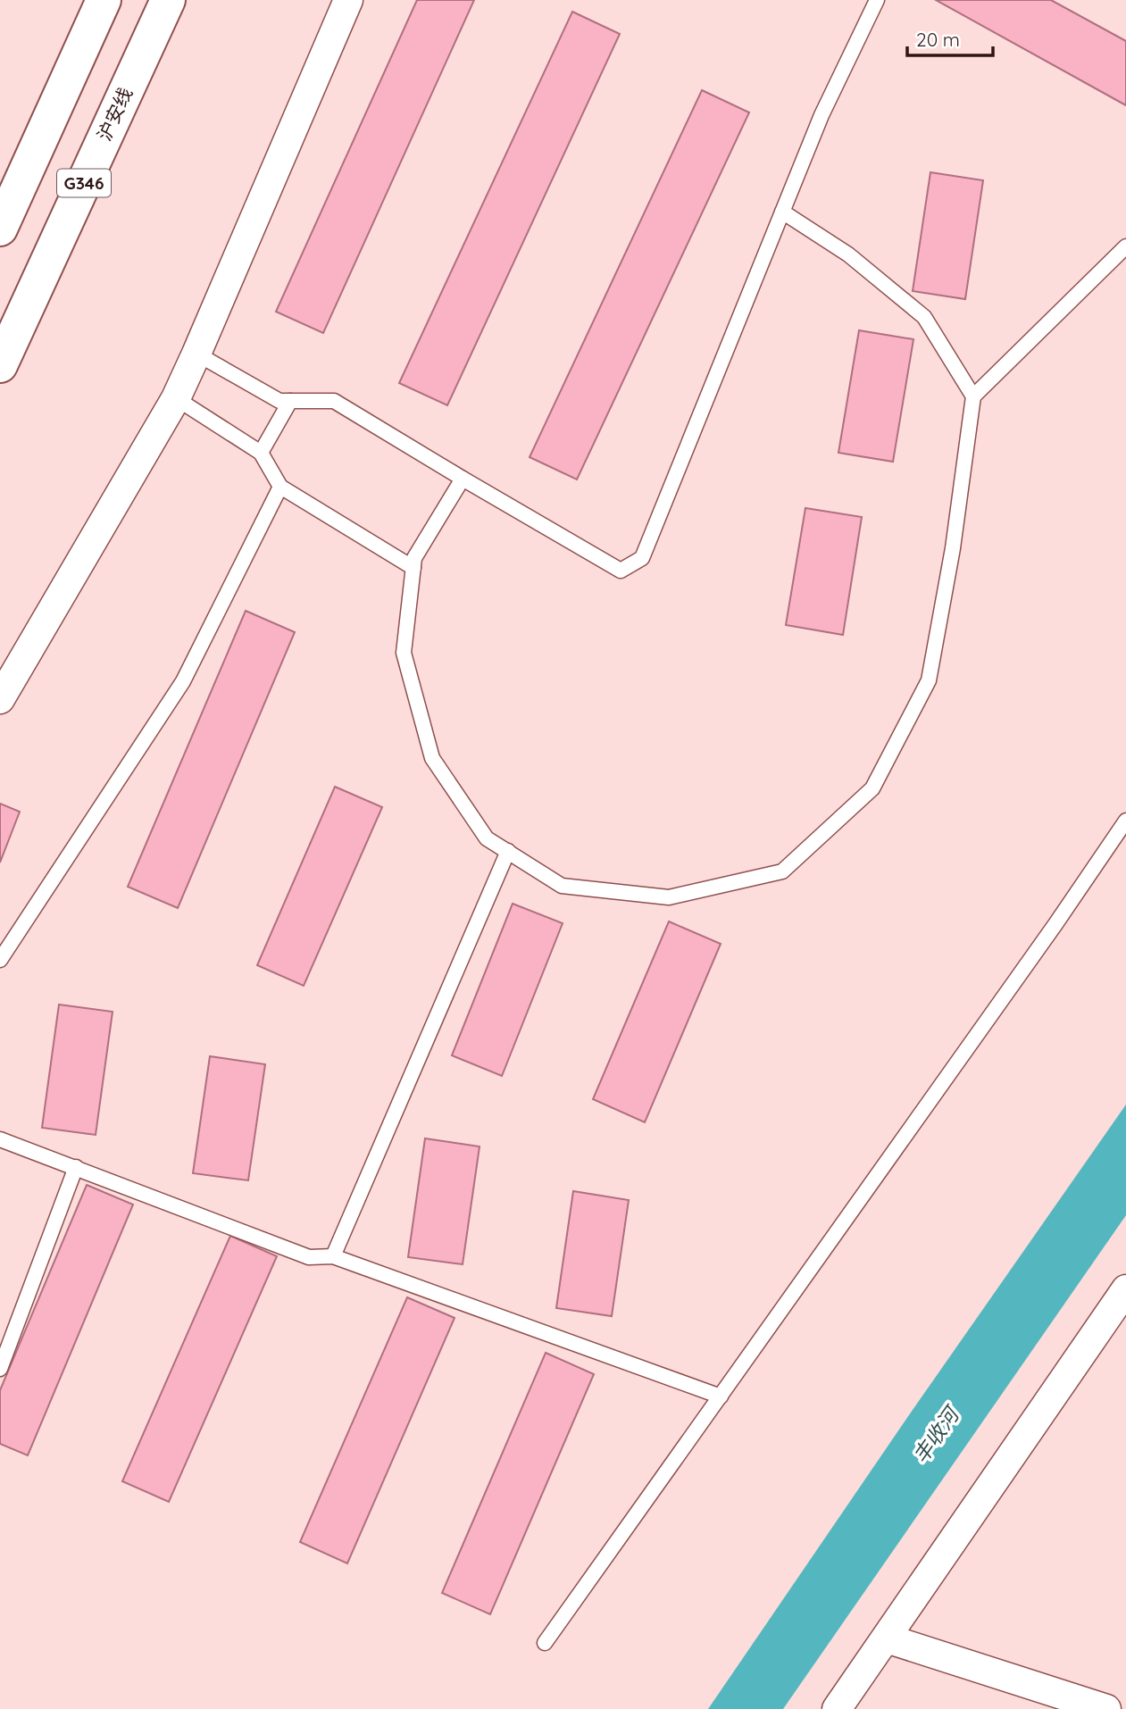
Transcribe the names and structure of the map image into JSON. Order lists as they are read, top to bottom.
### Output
{
  "streets": {
    "highway": ["沪安线", "G346"]
  },
  "water": ["丰收河"],
  "scale_bar": "20 m"
}
